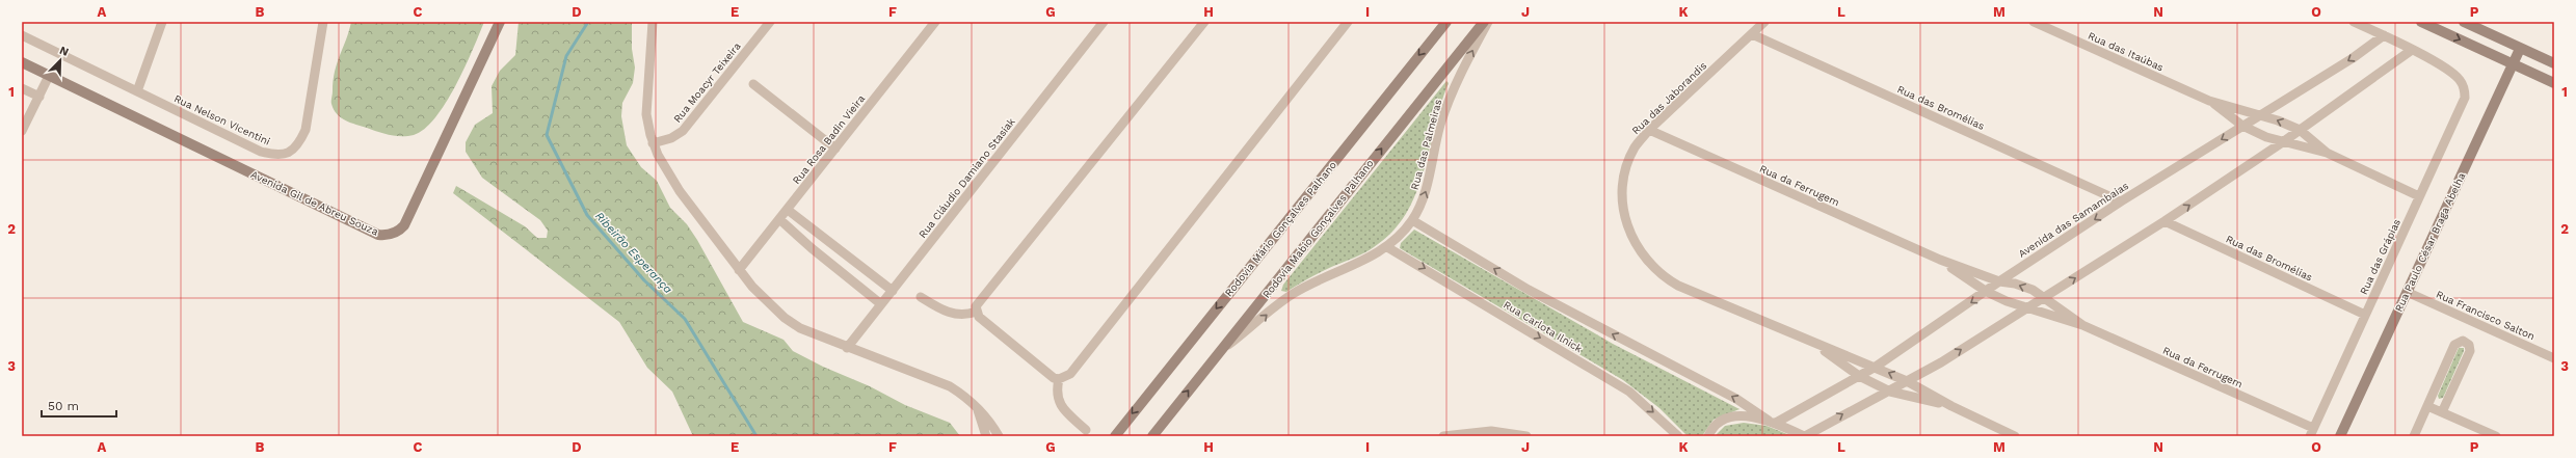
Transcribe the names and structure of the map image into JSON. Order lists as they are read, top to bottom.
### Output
{
  "streets": {
    "street": [
      "Rua das Itaúbas",
      "Rua Moacyr Teixeira",
      "Rua das Jaborandis",
      "Rua das Bromélias",
      "Rua Nelson VIcentini",
      "Rua Rosa Badin Vieira",
      "Rua das Palmeiras",
      "Rua Cláudio Damiano Stasiak",
      "Rua da Ferrugem",
      "Avenida Gil de Abreu Souza",
      "Avenida das Samambaias",
      "Rodovia Mário Gonçalves Palhano",
      "Rodovia Mabio Gonçalves Palhano",
      "Rua Paulo César Braga Abelha",
      "Rua das Grápias",
      "Rua Francisco Salton",
      "Rua Carlota Ilnick"
    ]
  },
  "crossings": [
    ["Rua das Itaúbas", "Avenida das Samambaias"],
    ["Rua das Itaúbas", "Rua das Grápias"],
    ["Rua das Jaborandis", "Rua das Bromélias"],
    ["Rua das Jaborandis", "Rua da Ferrugem"],
    ["Rua das Bromélias", "Avenida das Samambaias"],
    ["Rua das Bromélias", "Rua das Grápias"],
    ["Rua das Palmeiras", "Rodovia Mabio Gonçalves Palhano"],
    ["Rua das Palmeiras", "Rua Carlota Ilnick"],
    ["Rua da Ferrugem", "Avenida das Samambaias"],
    ["Rua da Ferrugem", "Rua das Grápias"],
    ["Rua Paulo César Braga Abelha", "Rua Francisco Salton"]
  ],
  "one_way": ["Rua das Palmeiras", "Rodovia Mabio Gonçalves Palhano"],
  "water": ["Ribeirão Esperança"],
  "scale_bar": "50 m",
  "north": "top right",
  "grid": {
    "columns": [
      "A",
      "B",
      "C",
      "D",
      "E",
      "F",
      "G",
      "H",
      "I",
      "J",
      "K",
      "L",
      "M",
      "N",
      "O",
      "P"
    ],
    "rows": ["1", "2", "3"]
  }
}
